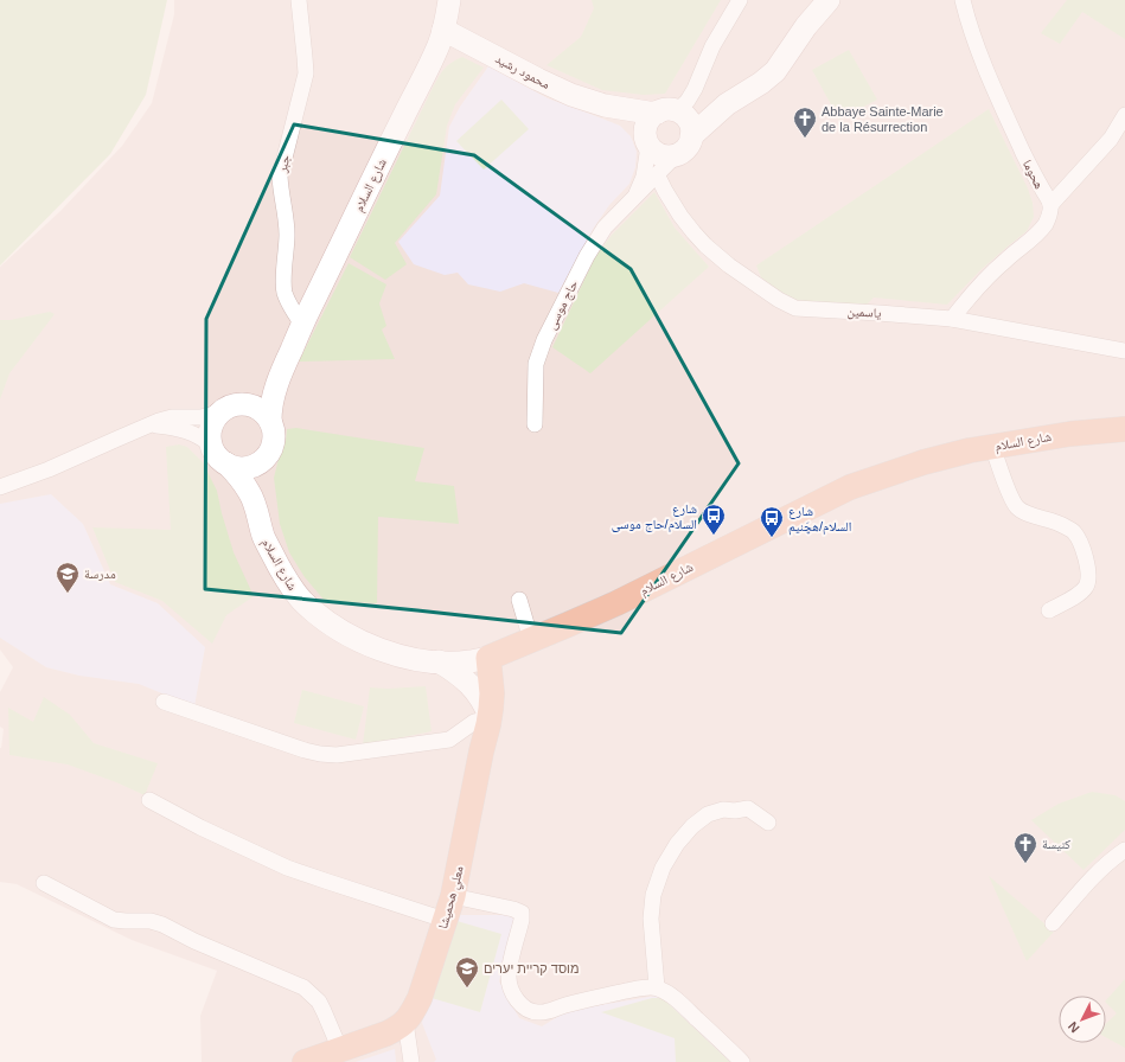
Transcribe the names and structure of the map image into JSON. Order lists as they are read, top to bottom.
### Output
{
  "streets": {
    "main road": ["محمود رشيد", "شارع السلام", "معلي هحميشا"],
    "street": [
      "جبر",
      "هحوما",
      "حاج موسى",
      "ياسمين"
    ]
  },
  "crossings": [
    ["محمود رشيد", "شارع السلام"],
    ["محمود رشيد", "حاج موسى"],
    ["جبر", "شارع السلام"],
    ["شارع السلام", "معلي هحميشا"],
    ["حاج موسى", "ياسمين"]
  ],
  "places": {
    "church": ["Abbaye Sainte-Marie de la Résurrection", "كنيسة"],
    "bus stop": ["شارع السلام/حاج موسى", "شارع السلام/هچَنيم"],
    "school or university": ["مدرسة", "מוסד קריית יערים"]
  },
  "north": "bottom left"
}
